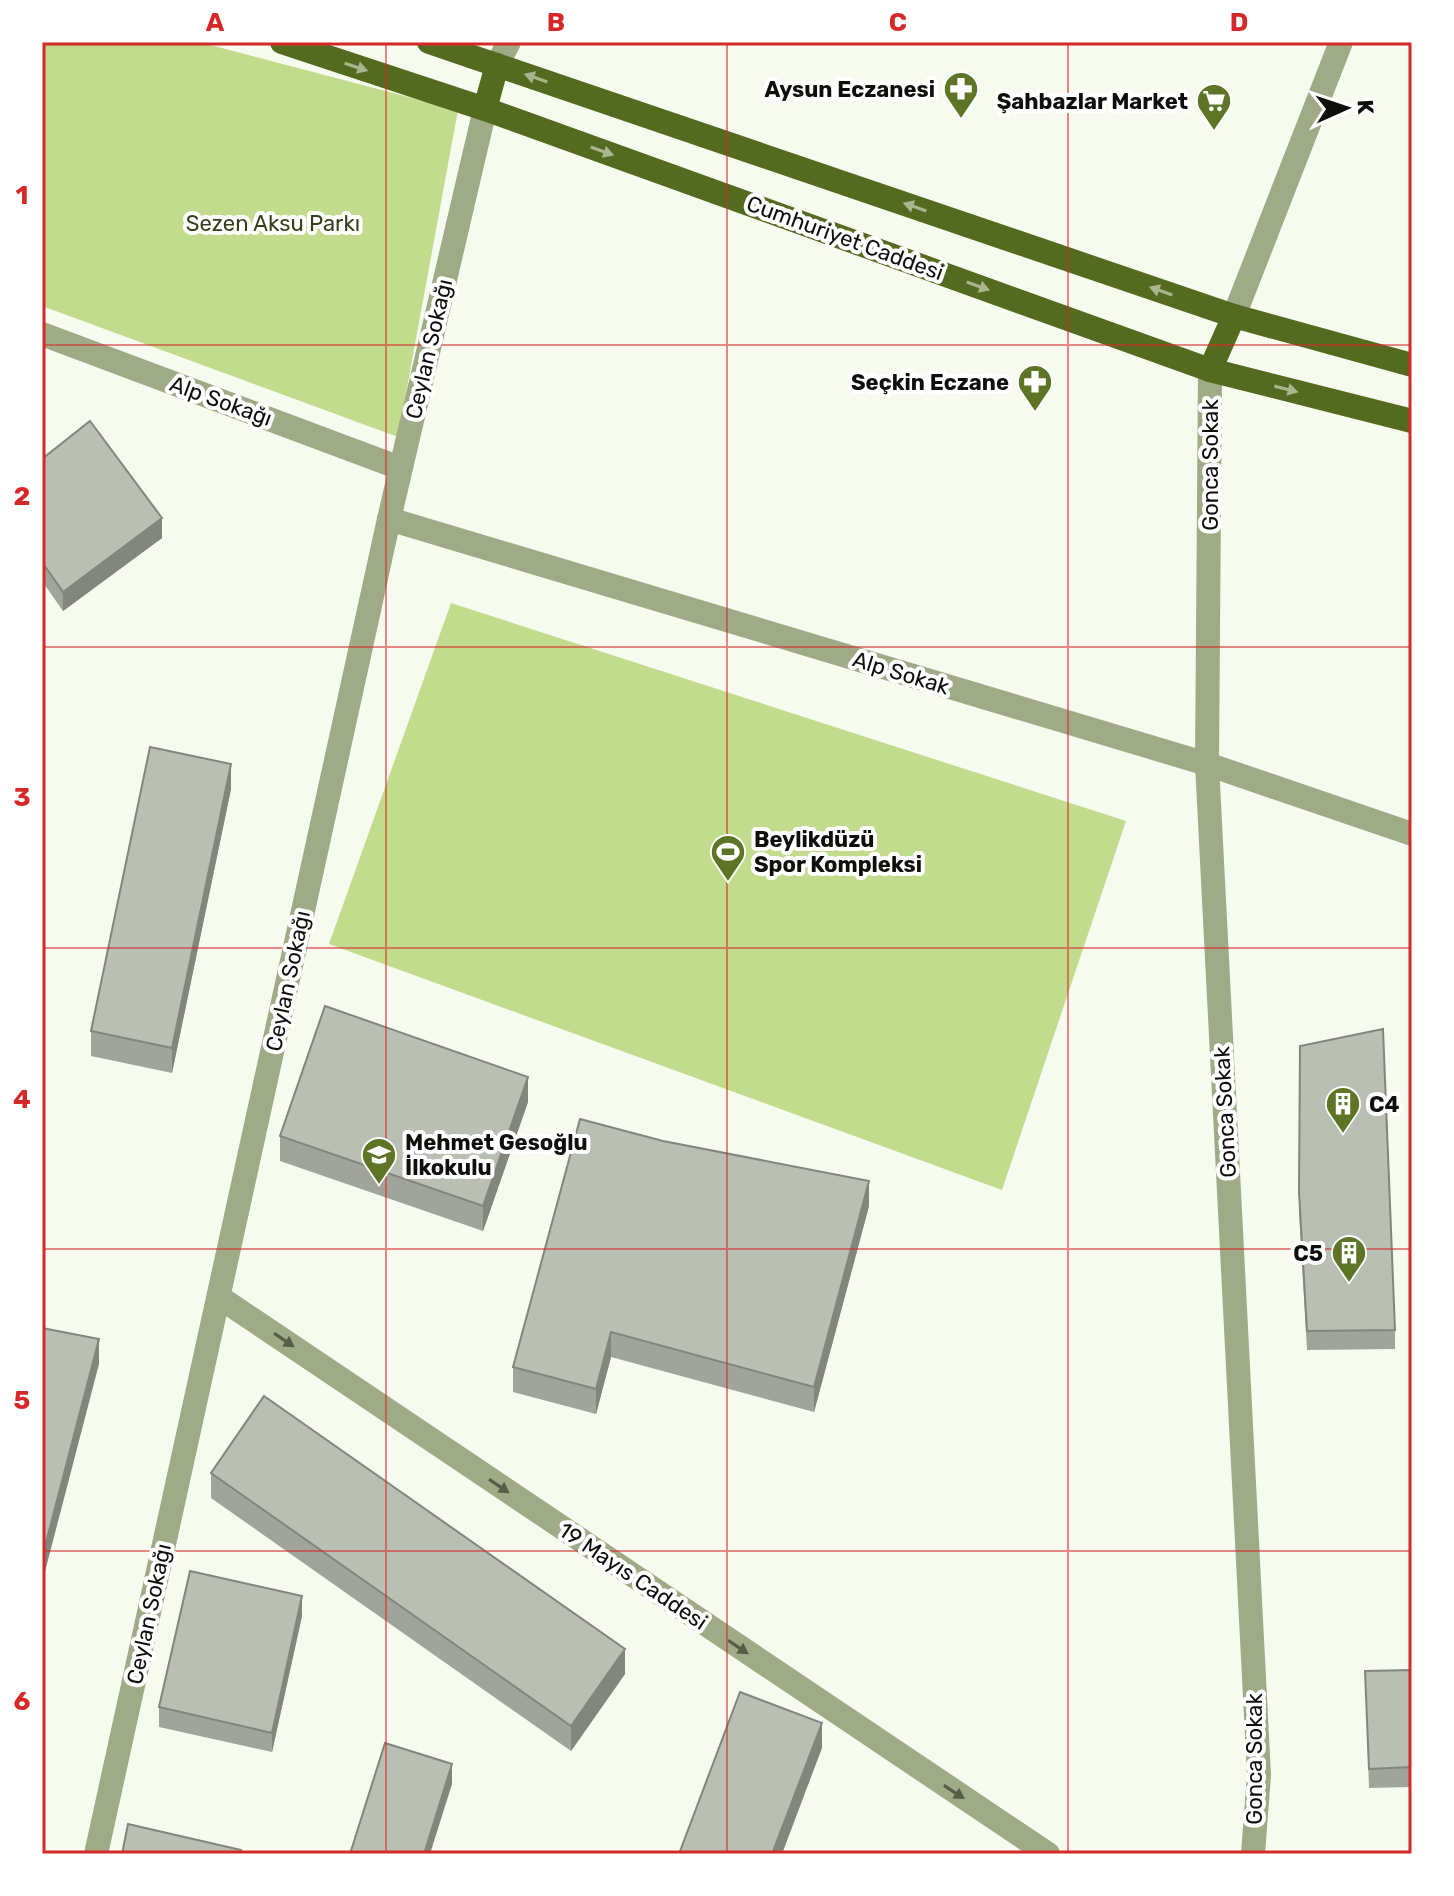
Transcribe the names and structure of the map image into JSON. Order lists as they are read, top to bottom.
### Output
{
  "streets": {
    "main road": ["Cumhuriyet Caddesi"],
    "street": [
      "Ceylan Sokağı",
      "Alp Sokağı",
      "Gonca Sokak",
      "Alp Sokak",
      "19 Mayıs Caddesi"
    ]
  },
  "crossings": [
    ["Cumhuriyet Caddesi", "Ceylan Sokağı"],
    ["Cumhuriyet Caddesi", "Gonca Sokak"],
    ["Ceylan Sokağı", "Alp Sokağı"],
    ["Ceylan Sokağı", "Alp Sokak"],
    ["Ceylan Sokağı", "19 Mayıs Caddesi"],
    ["Gonca Sokak", "Alp Sokak"]
  ],
  "one_way": ["19 Mayıs Caddesi"],
  "parks": ["Sezen Aksu Parkı"],
  "places": {
    "pharmacy": ["Aysun Eczanesi", "Seçkin Eczane"],
    "supermarket": ["Şahbazlar Market"],
    "sports": ["Beylikdüzü Spor Kompleksi"],
    "building": ["C4", "C5"],
    "school or university": ["Mehmet Gesoğlu İlkokulu"]
  },
  "north": "right",
  "grid": {
    "columns": [
      "A",
      "B",
      "C",
      "D"
    ],
    "rows": [
      "1",
      "2",
      "3",
      "4",
      "5",
      "6"
    ]
  }
}
